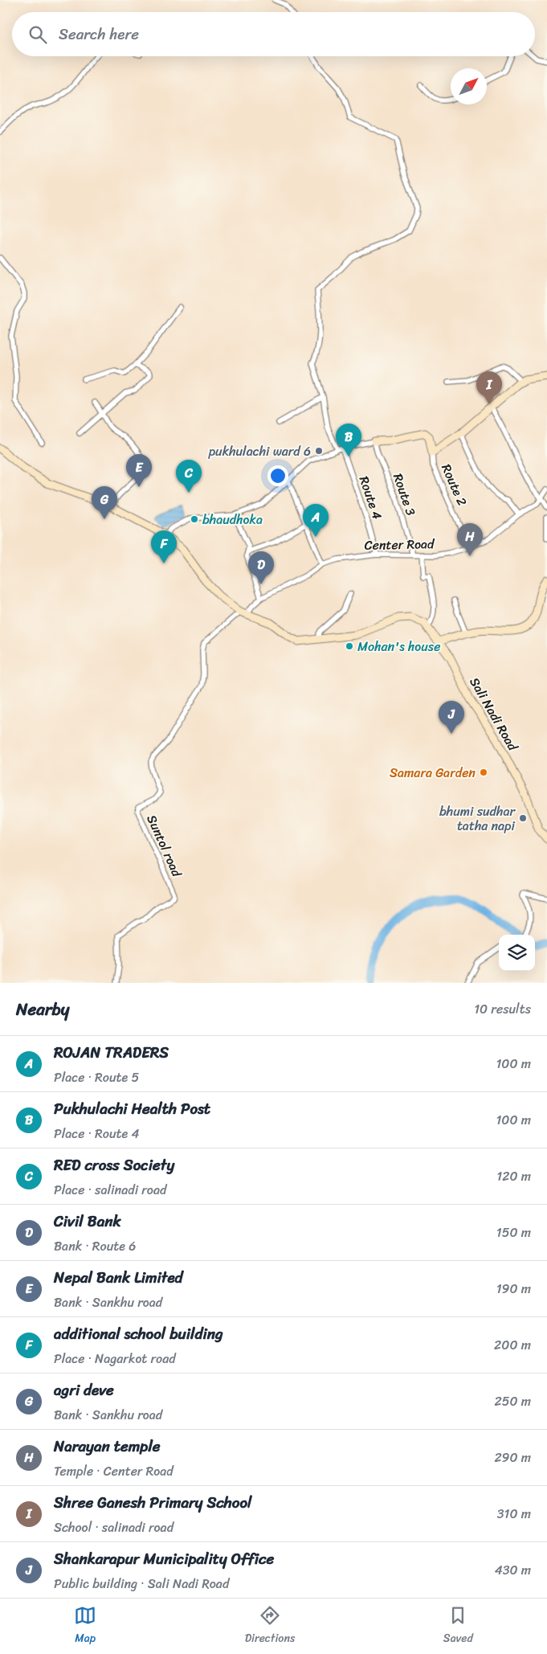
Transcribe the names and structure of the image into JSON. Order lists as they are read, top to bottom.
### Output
{
  "streets": {
    "main road": ["Sali Nadi Road"],
    "street": [
      "Route 2",
      "Route 3",
      "Route 4",
      "Center Road",
      "Suntol road"
    ]
  },
  "crossings": [
    ["Route 2", "Center Road"],
    ["Route 3", "Center Road"],
    ["Route 4", "Center Road"],
    ["Center Road", "Suntol road"]
  ],
  "places": [
    "pukhulachi ward 6",
    "bhaudhoka",
    "Mohan's house",
    "Samara Garden",
    "bhumi sudhar tatha napi"
  ],
  "north": "top right",
  "page": {
    "search": "Search here",
    "pins": [
      "I",
      "B",
      "E",
      "C",
      "G",
      "A",
      "H",
      "F",
      "D",
      "J"
    ],
    "heading": ["Nearby", "10 results"],
    "list": [
      {
        "mark": "A",
        "name": "ROJAN TRADERS",
        "note": "Place · Route 5",
        "value": "100 m"
      },
      {
        "mark": "B",
        "name": "Pukhulachi Health Post",
        "note": "Place · Route 4",
        "value": "100 m"
      },
      {
        "mark": "C",
        "name": "RED cross Society",
        "note": "Place · salinadi road",
        "value": "120 m"
      },
      {
        "mark": "D",
        "name": "Civil Bank",
        "note": "Bank · Route 6",
        "value": "150 m"
      },
      {
        "mark": "E",
        "name": "Nepal Bank Limited",
        "note": "Bank · Sankhu road",
        "value": "190 m"
      },
      {
        "mark": "F",
        "name": "additional school building",
        "note": "Place · Nagarkot road",
        "value": "200 m"
      },
      {
        "mark": "G",
        "name": "agri deve",
        "note": "Bank · Sankhu road",
        "value": "250 m"
      },
      {
        "mark": "H",
        "name": "Narayan temple",
        "note": "Temple · Center Road",
        "value": "290 m"
      },
      {
        "mark": "I",
        "name": "Shree Ganesh Primary School",
        "note": "School · salinadi road",
        "value": "310 m"
      },
      {
        "mark": "J",
        "name": "Shankarapur Municipality Office",
        "note": "Public building · Sali Nadi Road",
        "value": "430 m"
      }
    ],
    "nav": ["Map", "Directions", "Saved"]
  }
}
